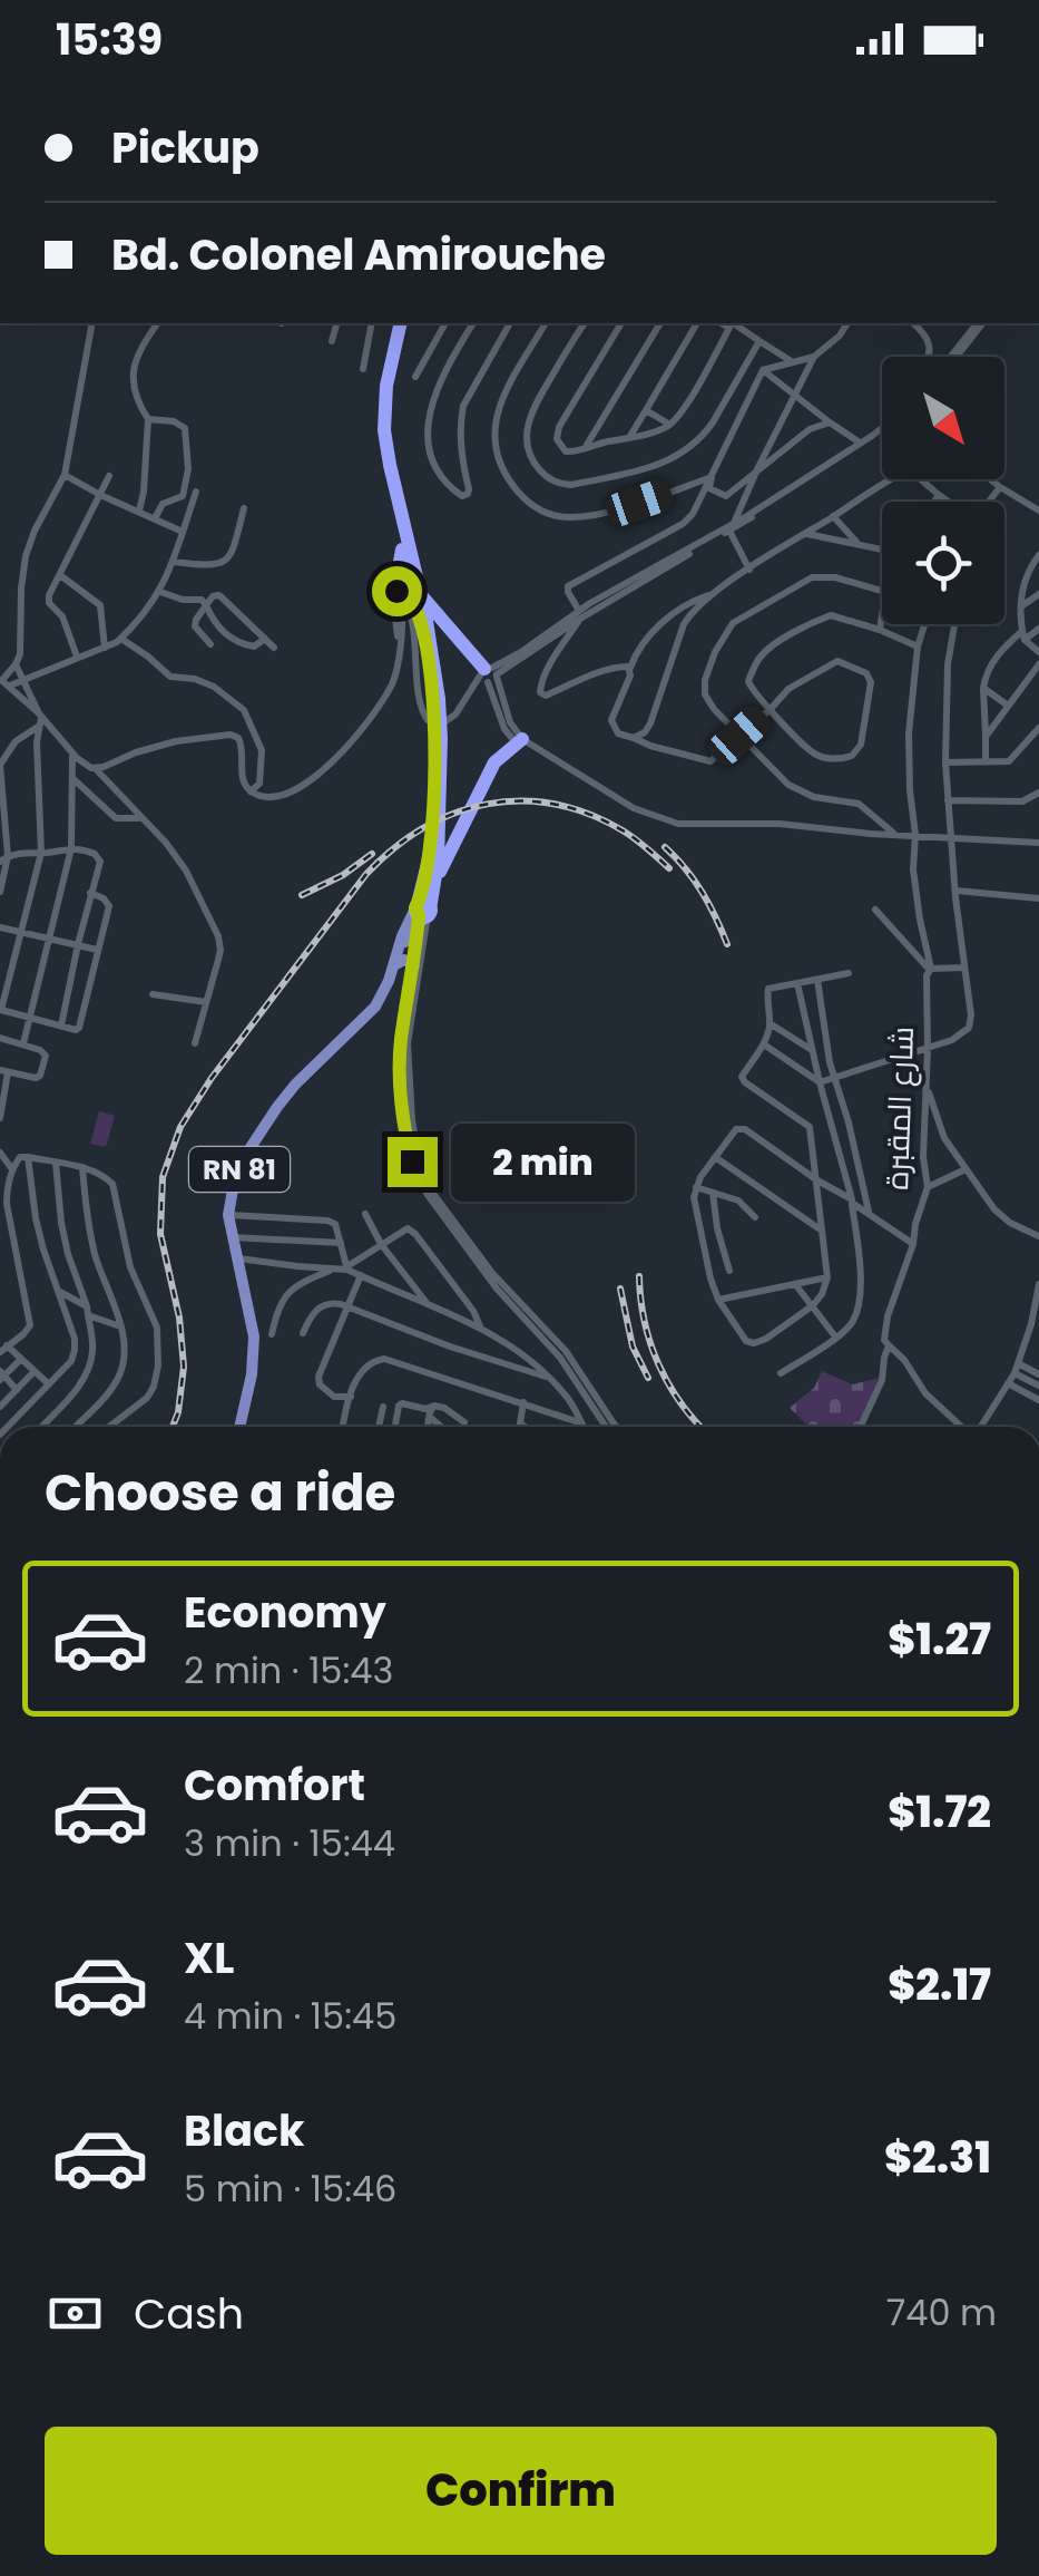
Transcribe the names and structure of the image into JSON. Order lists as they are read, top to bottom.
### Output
{
  "streets": {
    "main road": ["RN 81"],
    "street": ["شارع المقبرة"]
  },
  "north": "bottom right",
  "page": {
    "status": "15:39",
    "banner": ["Pickup", "Bd. Colonel Amirouche"],
    "bubble": "2 min",
    "heading": "Choose a ride",
    "list": [
      {
        "name": "Economy",
        "note": "2 min · 15:43",
        "value": "$1.27"
      },
      {
        "name": "Comfort",
        "note": "3 min · 15:44",
        "value": "$1.72"
      },
      {
        "name": "XL",
        "note": "4 min · 15:45",
        "value": "$2.17"
      },
      {
        "name": "Black",
        "note": "5 min · 15:46",
        "value": "$2.31"
      }
    ],
    "pay": ["Cash", "740 m"],
    "buttons": "Confirm"
  }
}
